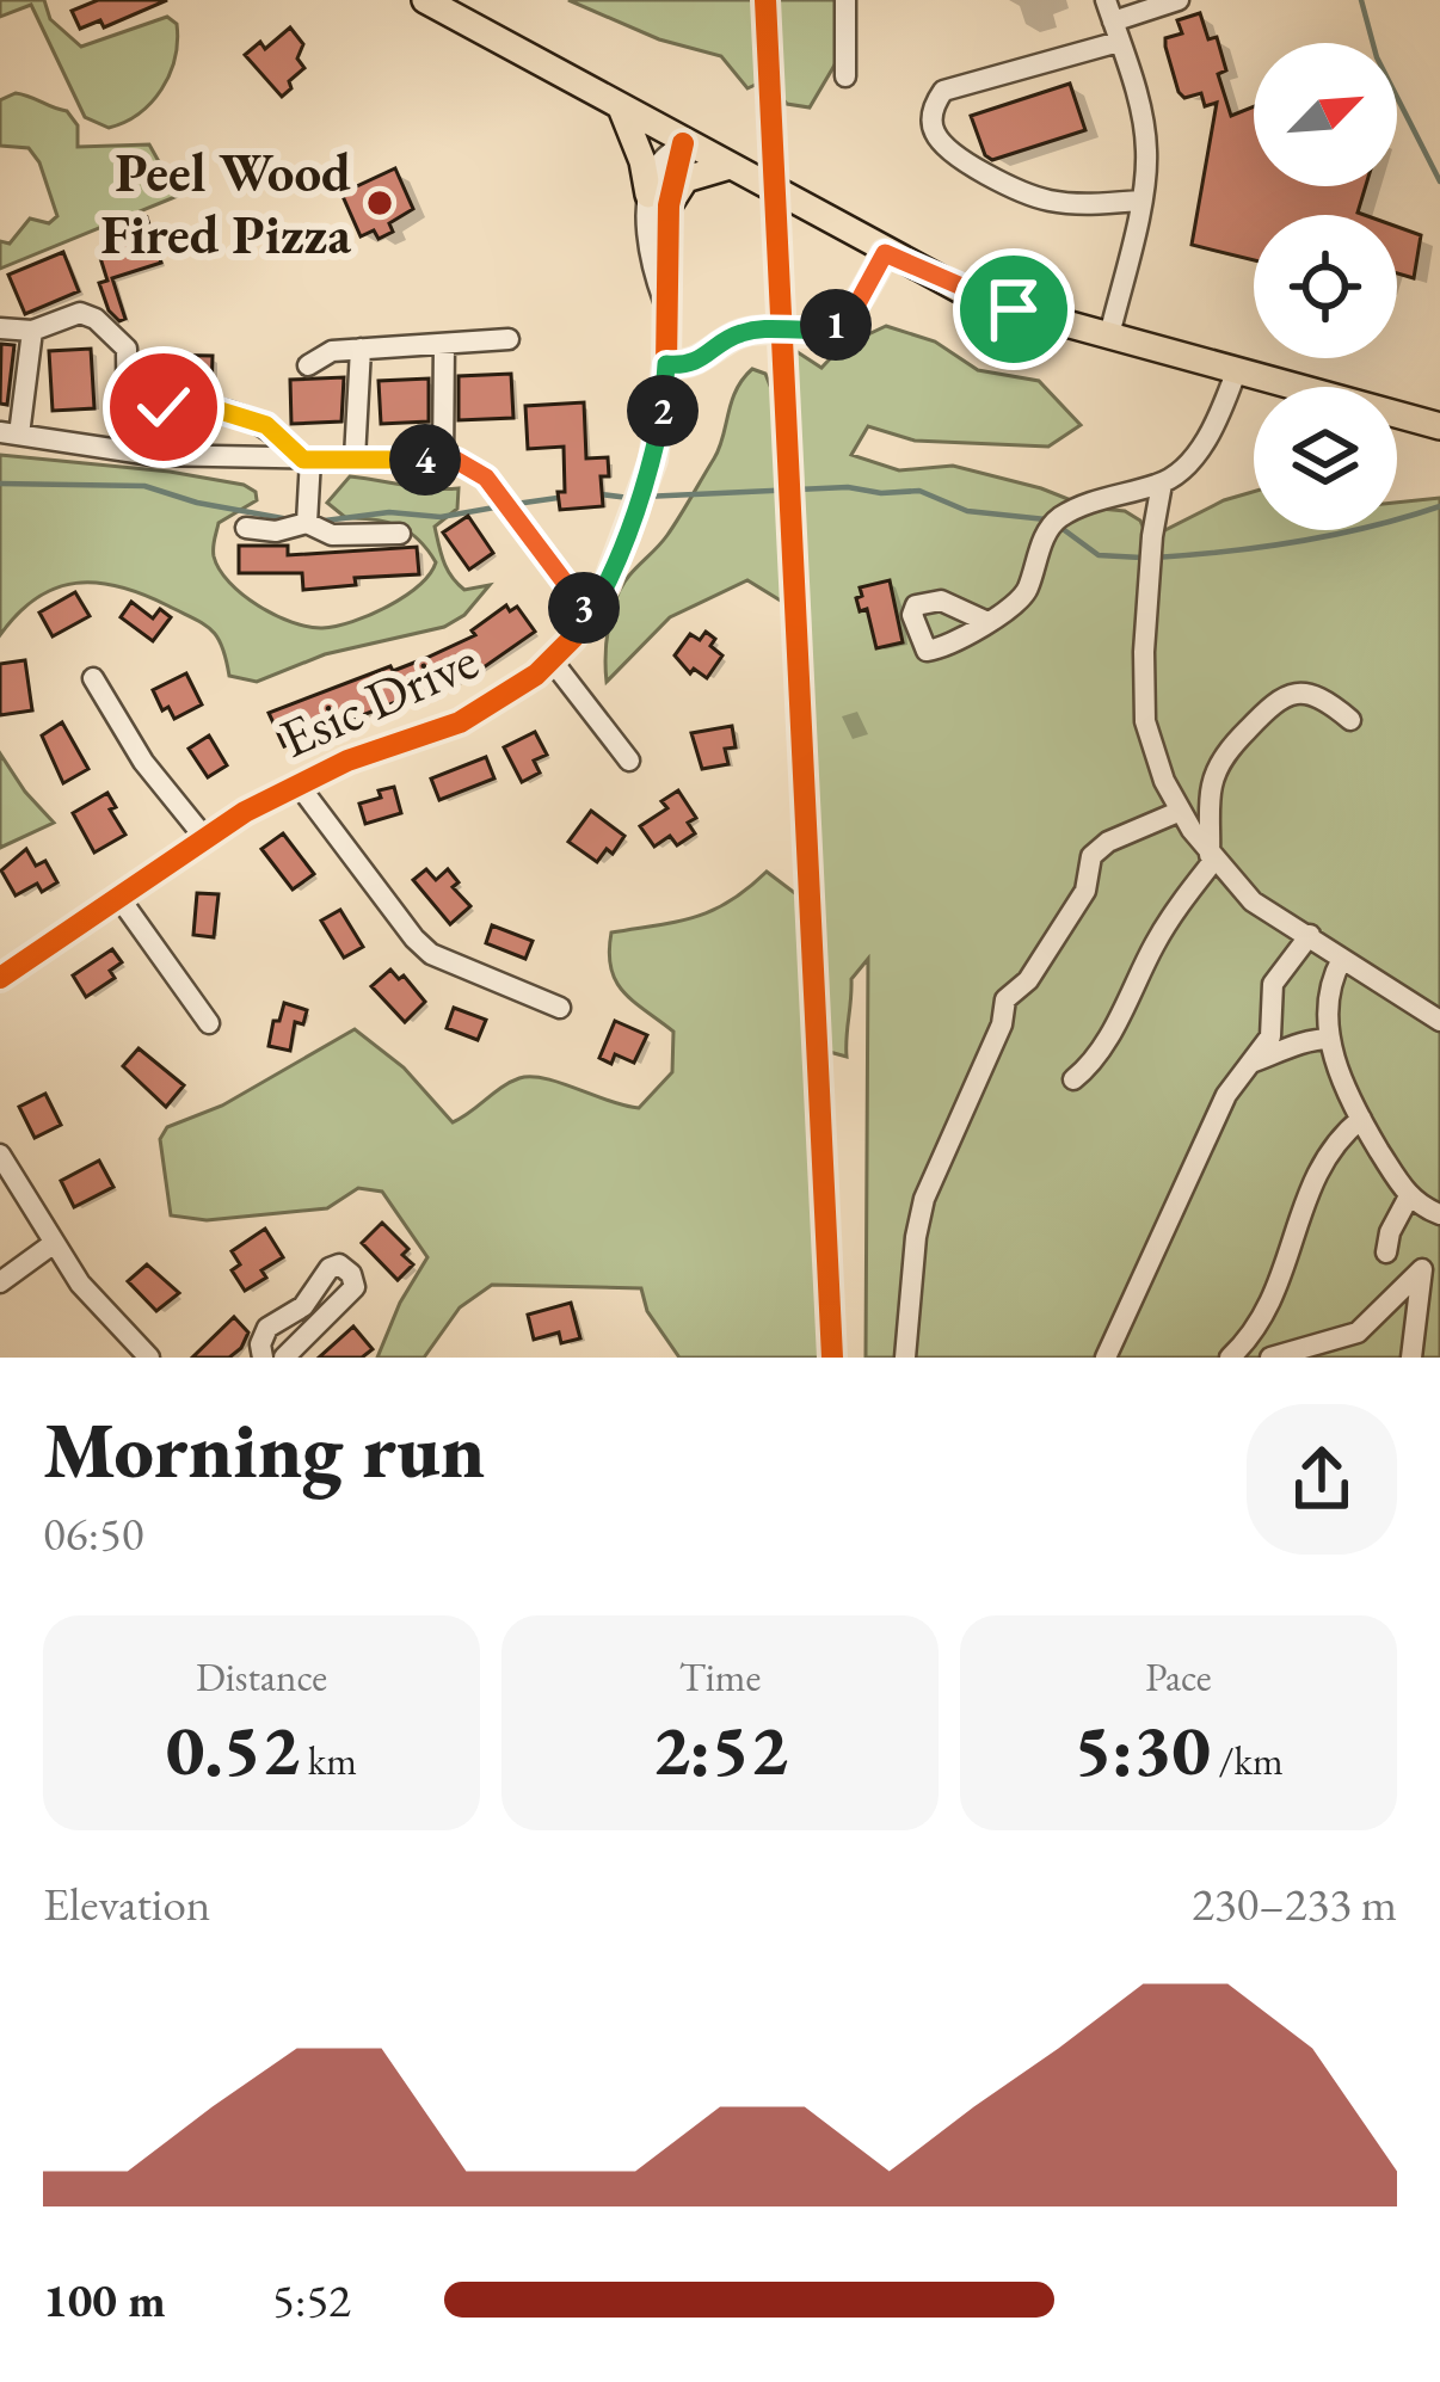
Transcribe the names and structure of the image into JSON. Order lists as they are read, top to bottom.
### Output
{
  "streets": {
    "street": ["Esic Drive"]
  },
  "places": ["Peel Wood Fired Pizza"],
  "north": "top right",
  "page": {
    "pins": [
      "1",
      "2",
      "4",
      "3"
    ],
    "heading": ["Morning run", "06:50"],
    "stats": [
      ["Distance", "0.52 km"],
      ["Time", "2:52"],
      ["Pace", "5:30 /km"]
    ],
    "chart": ["Elevation", "230–233 m"],
    "list": [
      {
        "name": "100 m",
        "note": "5:52"
      }
    ]
  }
}
